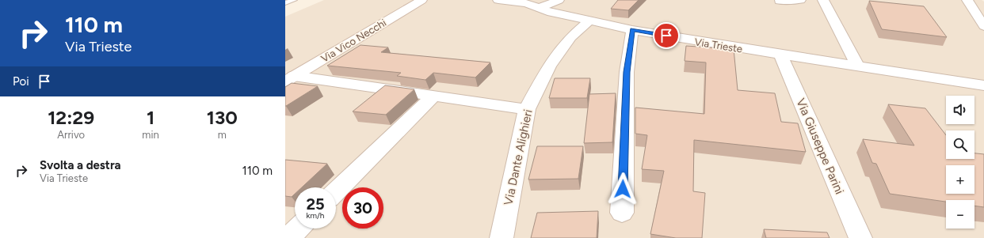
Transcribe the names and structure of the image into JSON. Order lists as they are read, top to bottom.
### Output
{
  "streets": {
    "street": [
      "Via Vico Necchi",
      "Via Trieste",
      "Via Giuseppe Parini",
      "Via Dante Alighieri"
    ]
  },
  "crossings": [
    ["Via Trieste", "Via Giuseppe Parini"],
    ["Via Trieste", "Via Dante Alighieri"]
  ],
  "page": {
    "turn": ["110 m", "Via Trieste"],
    "then": "Poi",
    "map_buttons": ["+", "−"],
    "eta": [
      "12:29",
      "Arrivo",
      "1",
      "min",
      "130",
      "m"
    ],
    "list": [
      {
        "name": "Svolta a destra",
        "note": "Via Trieste",
        "value": "110 m"
      }
    ],
    "speed": "25 km/h",
    "limit": "30"
  }
}
